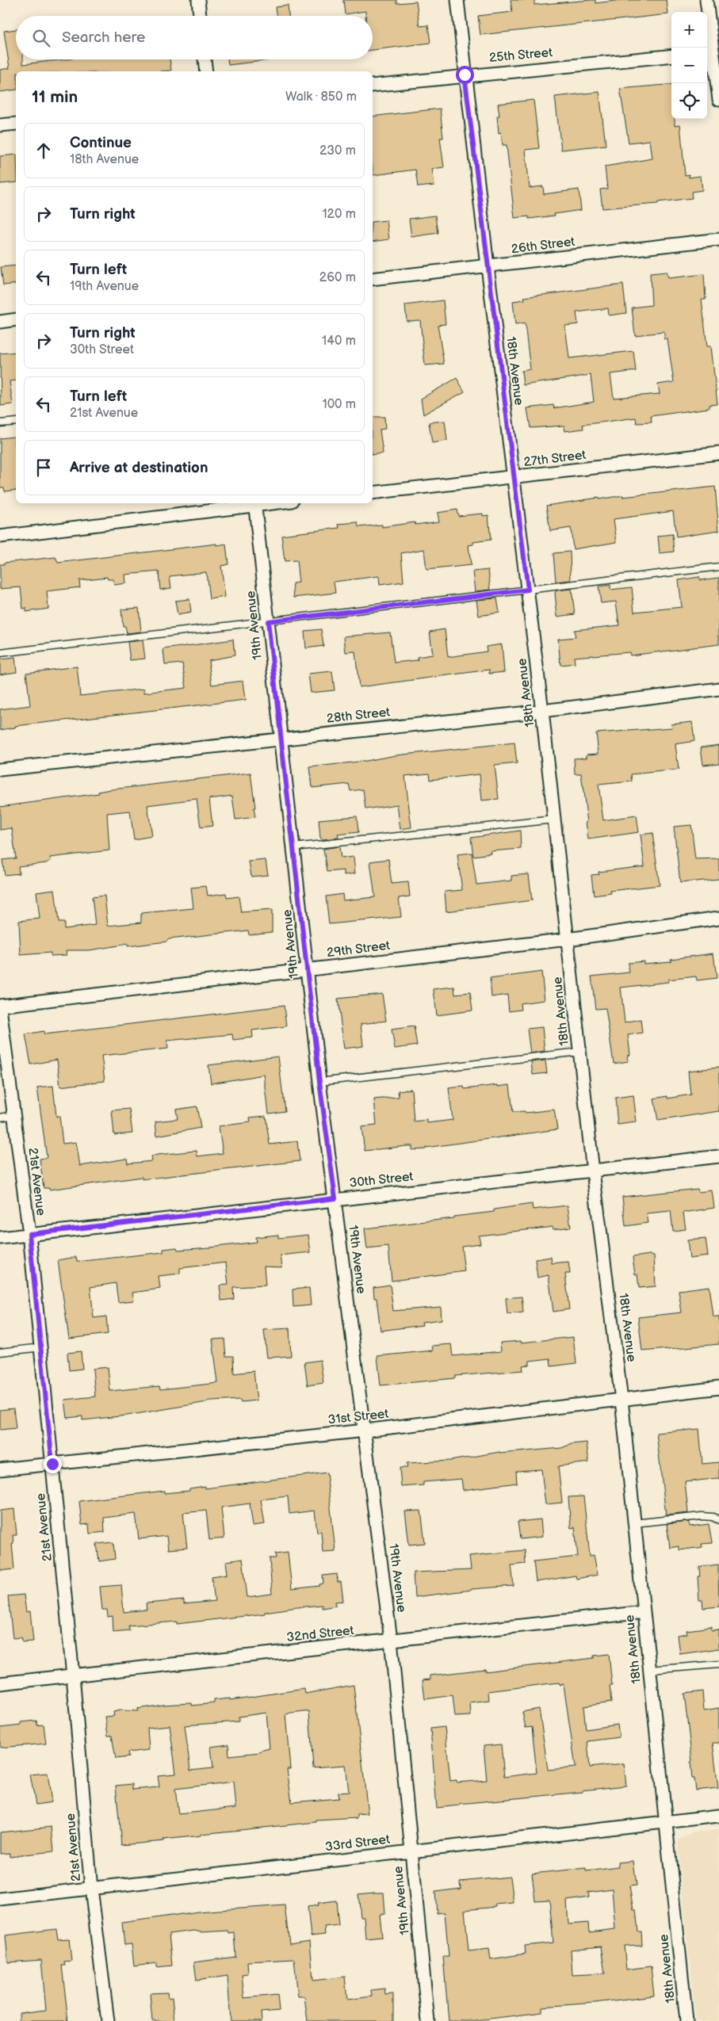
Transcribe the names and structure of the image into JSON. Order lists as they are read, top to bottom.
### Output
{
  "streets": {
    "street": [
      "25th Street",
      "26th Street",
      "18th Avenue",
      "27th Street",
      "19th Avenue",
      "28th Street",
      "29th Street",
      "30th Street",
      "21st Avenue",
      "31st Street",
      "32nd Street",
      "33rd Street"
    ]
  },
  "crossings": [
    ["25th Street", "18th Avenue"],
    ["26th Street", "18th Avenue"],
    ["18th Avenue", "27th Street"],
    ["18th Avenue", "28th Street"],
    ["18th Avenue", "29th Street"],
    ["18th Avenue", "30th Street"],
    ["18th Avenue", "31st Street"],
    ["18th Avenue", "32nd Street"],
    ["18th Avenue", "33rd Street"],
    ["19th Avenue", "28th Street"],
    ["19th Avenue", "29th Street"],
    ["19th Avenue", "30th Street"],
    ["19th Avenue", "31st Street"],
    ["19th Avenue", "32nd Street"],
    ["19th Avenue", "33rd Street"],
    ["29th Street", "21st Avenue"],
    ["30th Street", "21st Avenue"],
    ["21st Avenue", "31st Street"],
    ["21st Avenue", "32nd Street"],
    ["21st Avenue", "33rd Street"]
  ],
  "page": {
    "map_buttons": ["+", "−"],
    "search": "Search here",
    "heading": ["11 min", "Walk · 850 m"],
    "list": [
      ["Continue", "18th Avenue", "230 m"],
      ["Turn right", "120 m"],
      ["Turn left", "19th Avenue", "260 m"],
      ["Turn right", "30th Street", "140 m"],
      ["Turn left", "21st Avenue", "100 m"],
      "Arrive at destination"
    ]
  }
}
